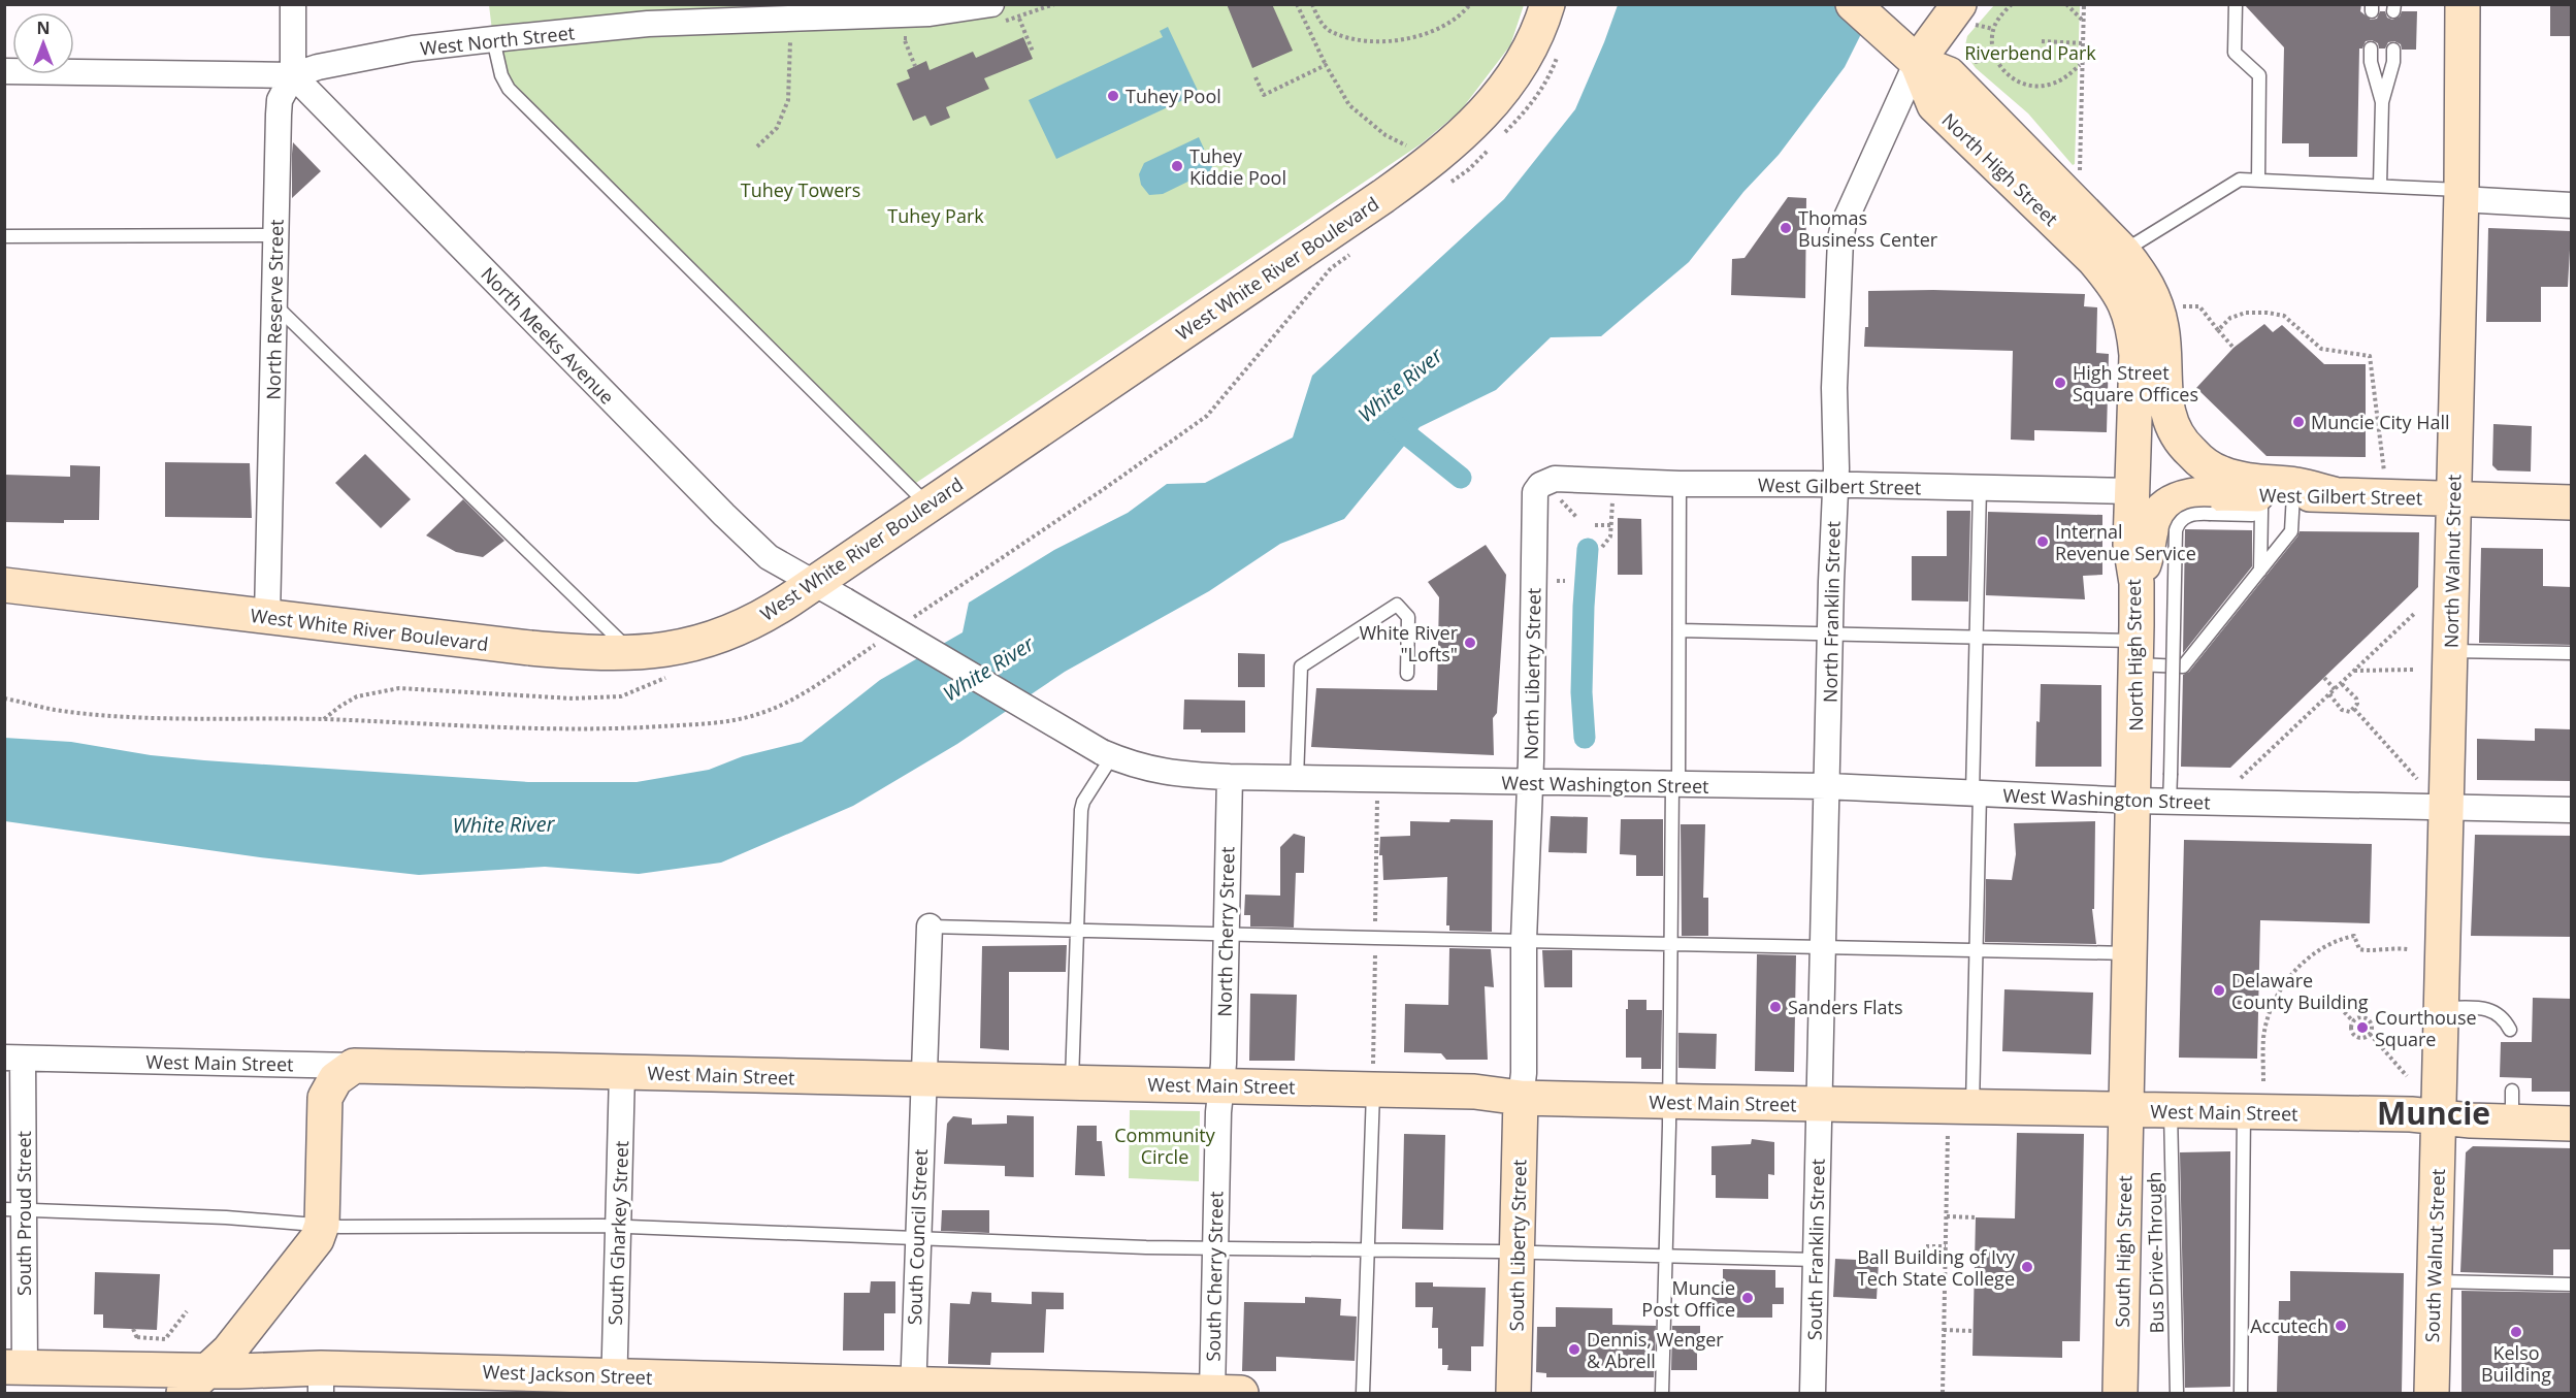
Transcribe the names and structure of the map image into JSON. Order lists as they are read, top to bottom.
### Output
{
  "streets": {
    "main road": [
      "North High Street",
      "West White River Boulevard",
      "West Gilbert Street",
      "North Walnut Street",
      "West Main Street",
      "South Liberty Street",
      "South High Street",
      "South Walnut Street",
      "West Jackson Street"
    ],
    "street": [
      "West North Street",
      "North Reserve Street",
      "North Meeks Avenue",
      "North Franklin Street",
      "North Liberty Street",
      "West Washington Street",
      "North Cherry Street",
      "South Proud Street",
      "South Gharkey Street",
      "South Council Street",
      "South Franklin Street",
      "South Cherry Street"
    ],
    "lane": ["Bus Drive-Through"]
  },
  "crossings": [
    ["West North Street", "North Reserve Street"],
    ["West North Street", "North Meeks Avenue"],
    ["North High Street", "West Gilbert Street"],
    ["North High Street", "North Franklin Street"],
    ["North High Street", "West Washington Street"],
    ["North High Street", "West Main Street"],
    ["North High Street", "South High Street"],
    ["West White River Boulevard", "North Reserve Street"],
    ["West White River Boulevard", "North Meeks Avenue"],
    ["West White River Boulevard", "West Washington Street"],
    ["North Reserve Street", "North Meeks Avenue"],
    ["North Meeks Avenue", "West Washington Street"],
    ["West Gilbert Street", "North Walnut Street"],
    ["West Gilbert Street", "North Franklin Street"],
    ["West Gilbert Street", "North Liberty Street"],
    ["North Walnut Street", "West Washington Street"],
    ["North Walnut Street", "West Main Street"],
    ["North Walnut Street", "South Walnut Street"],
    ["North Franklin Street", "West Washington Street"],
    ["North Franklin Street", "West Main Street"],
    ["North Franklin Street", "South Franklin Street"],
    ["North Liberty Street", "West Washington Street"],
    ["North Liberty Street", "West Main Street"],
    ["North Liberty Street", "South Liberty Street"],
    ["West Washington Street", "North Cherry Street"],
    ["North Cherry Street", "West Main Street"],
    ["North Cherry Street", "South Cherry Street"],
    ["West Main Street", "South Proud Street"],
    ["West Main Street", "South Gharkey Street"],
    ["West Main Street", "South Council Street"],
    ["West Main Street", "South Liberty Street"],
    ["West Main Street", "South Franklin Street"],
    ["West Main Street", "South High Street"],
    ["West Main Street", "Bus Drive-Through"],
    ["West Main Street", "South Walnut Street"],
    ["West Main Street", "South Cherry Street"],
    ["South Proud Street", "West Jackson Street"],
    ["South Gharkey Street", "West Jackson Street"],
    ["South Council Street", "West Jackson Street"],
    ["South Cherry Street", "West Jackson Street"]
  ],
  "districts": ["Muncie"],
  "water": ["White River"],
  "parks": [
    "Riverbend Park",
    "Tuhey Towers",
    "Tuhey Park",
    "Community Circle"
  ],
  "places": [
    "Tuhey Pool",
    "Tuhey Kiddie Pool",
    "Thomas Business Center",
    "High Street Square Offices",
    "Muncie City Hall",
    "Internal Revenue Service",
    "White River \"Lofts\"",
    "Delaware County Building",
    "Sanders Flats",
    "Courthouse Square",
    "Ball Building of Ivy Tech State College",
    "Muncie Post Office",
    "Accutech",
    "Kelso Building",
    "Dennis, Wenger & Abrell"
  ],
  "north": "top"
}
